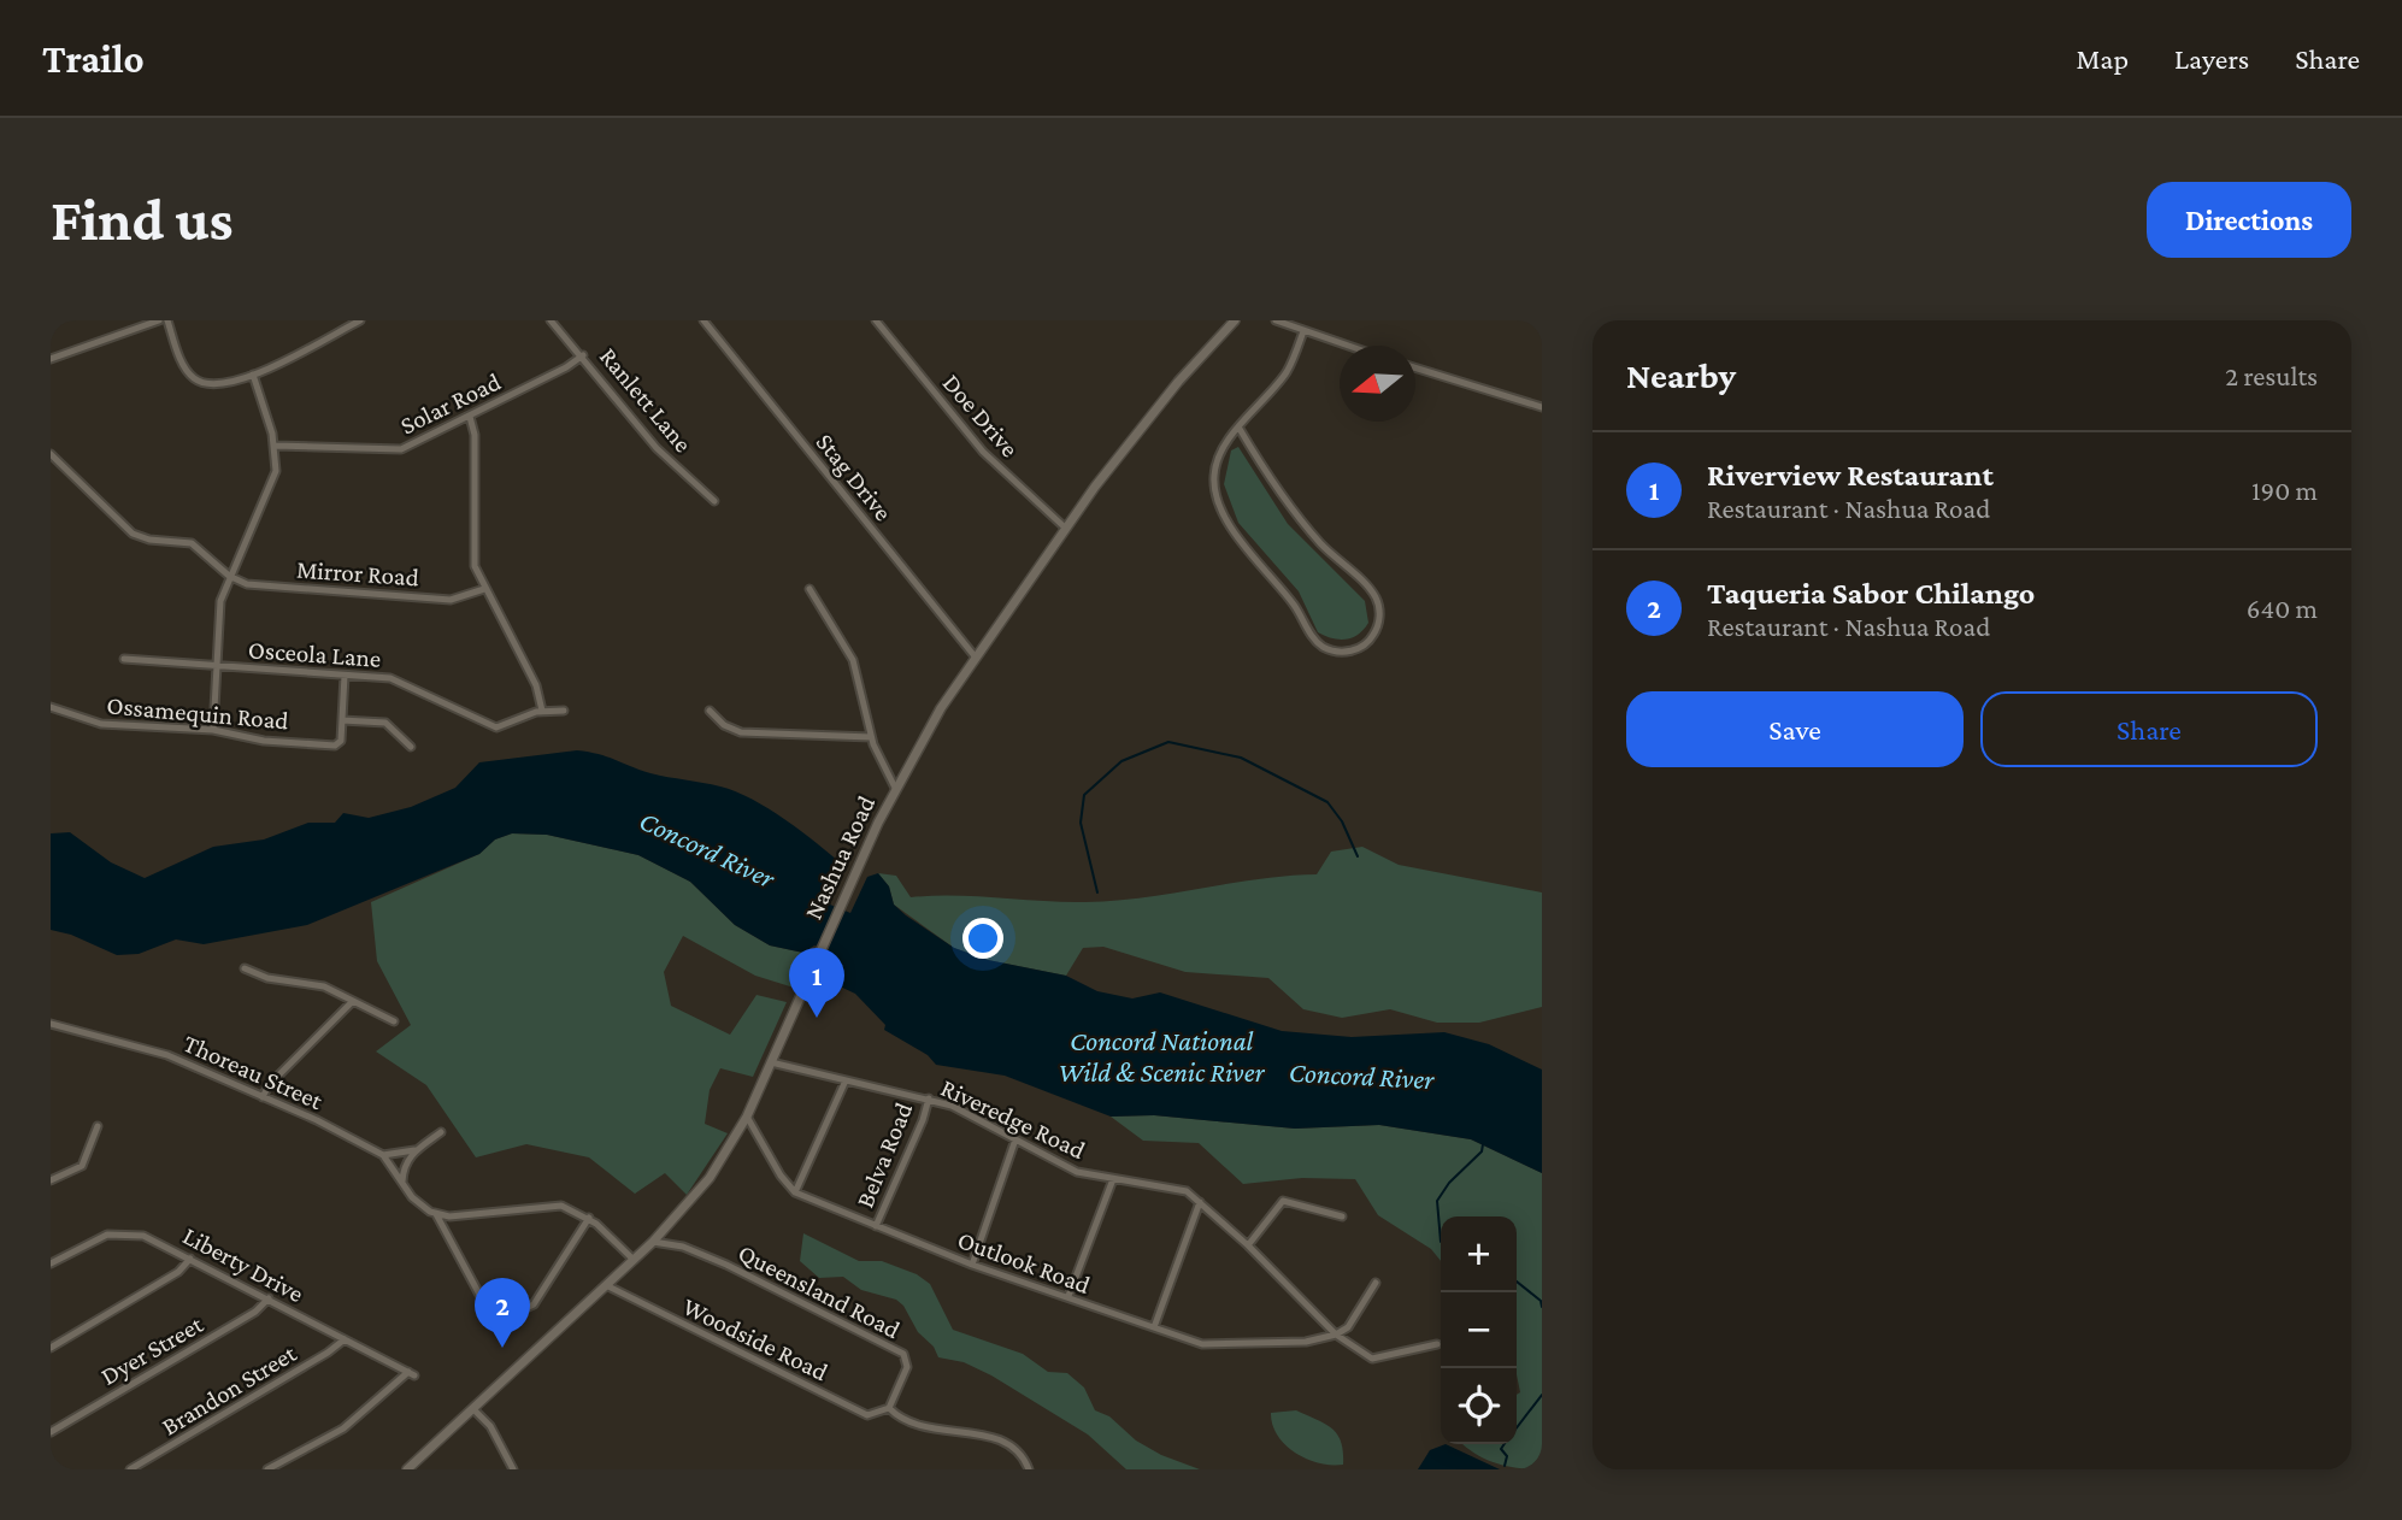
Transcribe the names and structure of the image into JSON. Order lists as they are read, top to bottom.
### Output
{
  "streets": {
    "main road": ["Nashua Road"],
    "street": [
      "Ranlett Lane",
      "Solar Road",
      "Doe Drive",
      "Stag Drive",
      "Mirror Road",
      "Osceola Lane",
      "Ossamequin Road",
      "Thoreau Street",
      "Riveredge Road",
      "Belva Road",
      "Outlook Road",
      "Liberty Drive",
      "Queensland Road",
      "Woodside Road",
      "Dyer Street",
      "Brandon Street"
    ]
  },
  "crossings": [
    ["Ranlett Lane", "Solar Road"],
    ["Doe Drive", "Nashua Road"],
    ["Stag Drive", "Nashua Road"],
    ["Nashua Road", "Riveredge Road"],
    ["Nashua Road", "Queensland Road"],
    ["Nashua Road", "Woodside Road"],
    ["Riveredge Road", "Belva Road"],
    ["Riveredge Road", "Outlook Road"],
    ["Belva Road", "Outlook Road"],
    ["Liberty Drive", "Dyer Street"],
    ["Liberty Drive", "Brandon Street"],
    ["Queensland Road", "Woodside Road"]
  ],
  "water": ["Concord River", "Concord National Wild & Scenic River"],
  "north": "left",
  "page": {
    "header": "Trailo",
    "nav": ["Map", "Layers", "Share"],
    "buttons": [
      "Directions",
      ["Save", "Share"]
    ],
    "title": "Find us",
    "heading": ["Nearby", "2 results"],
    "list": [
      {
        "mark": "1",
        "name": "Riverview Restaurant",
        "note": "Restaurant · Nashua Road",
        "value": "190 m"
      },
      {
        "mark": "2",
        "name": "Taqueria Sabor Chilango",
        "note": "Restaurant · Nashua Road",
        "value": "640 m"
      }
    ],
    "pins": ["1", "2"],
    "map_buttons": ["+", "−"]
  }
}
